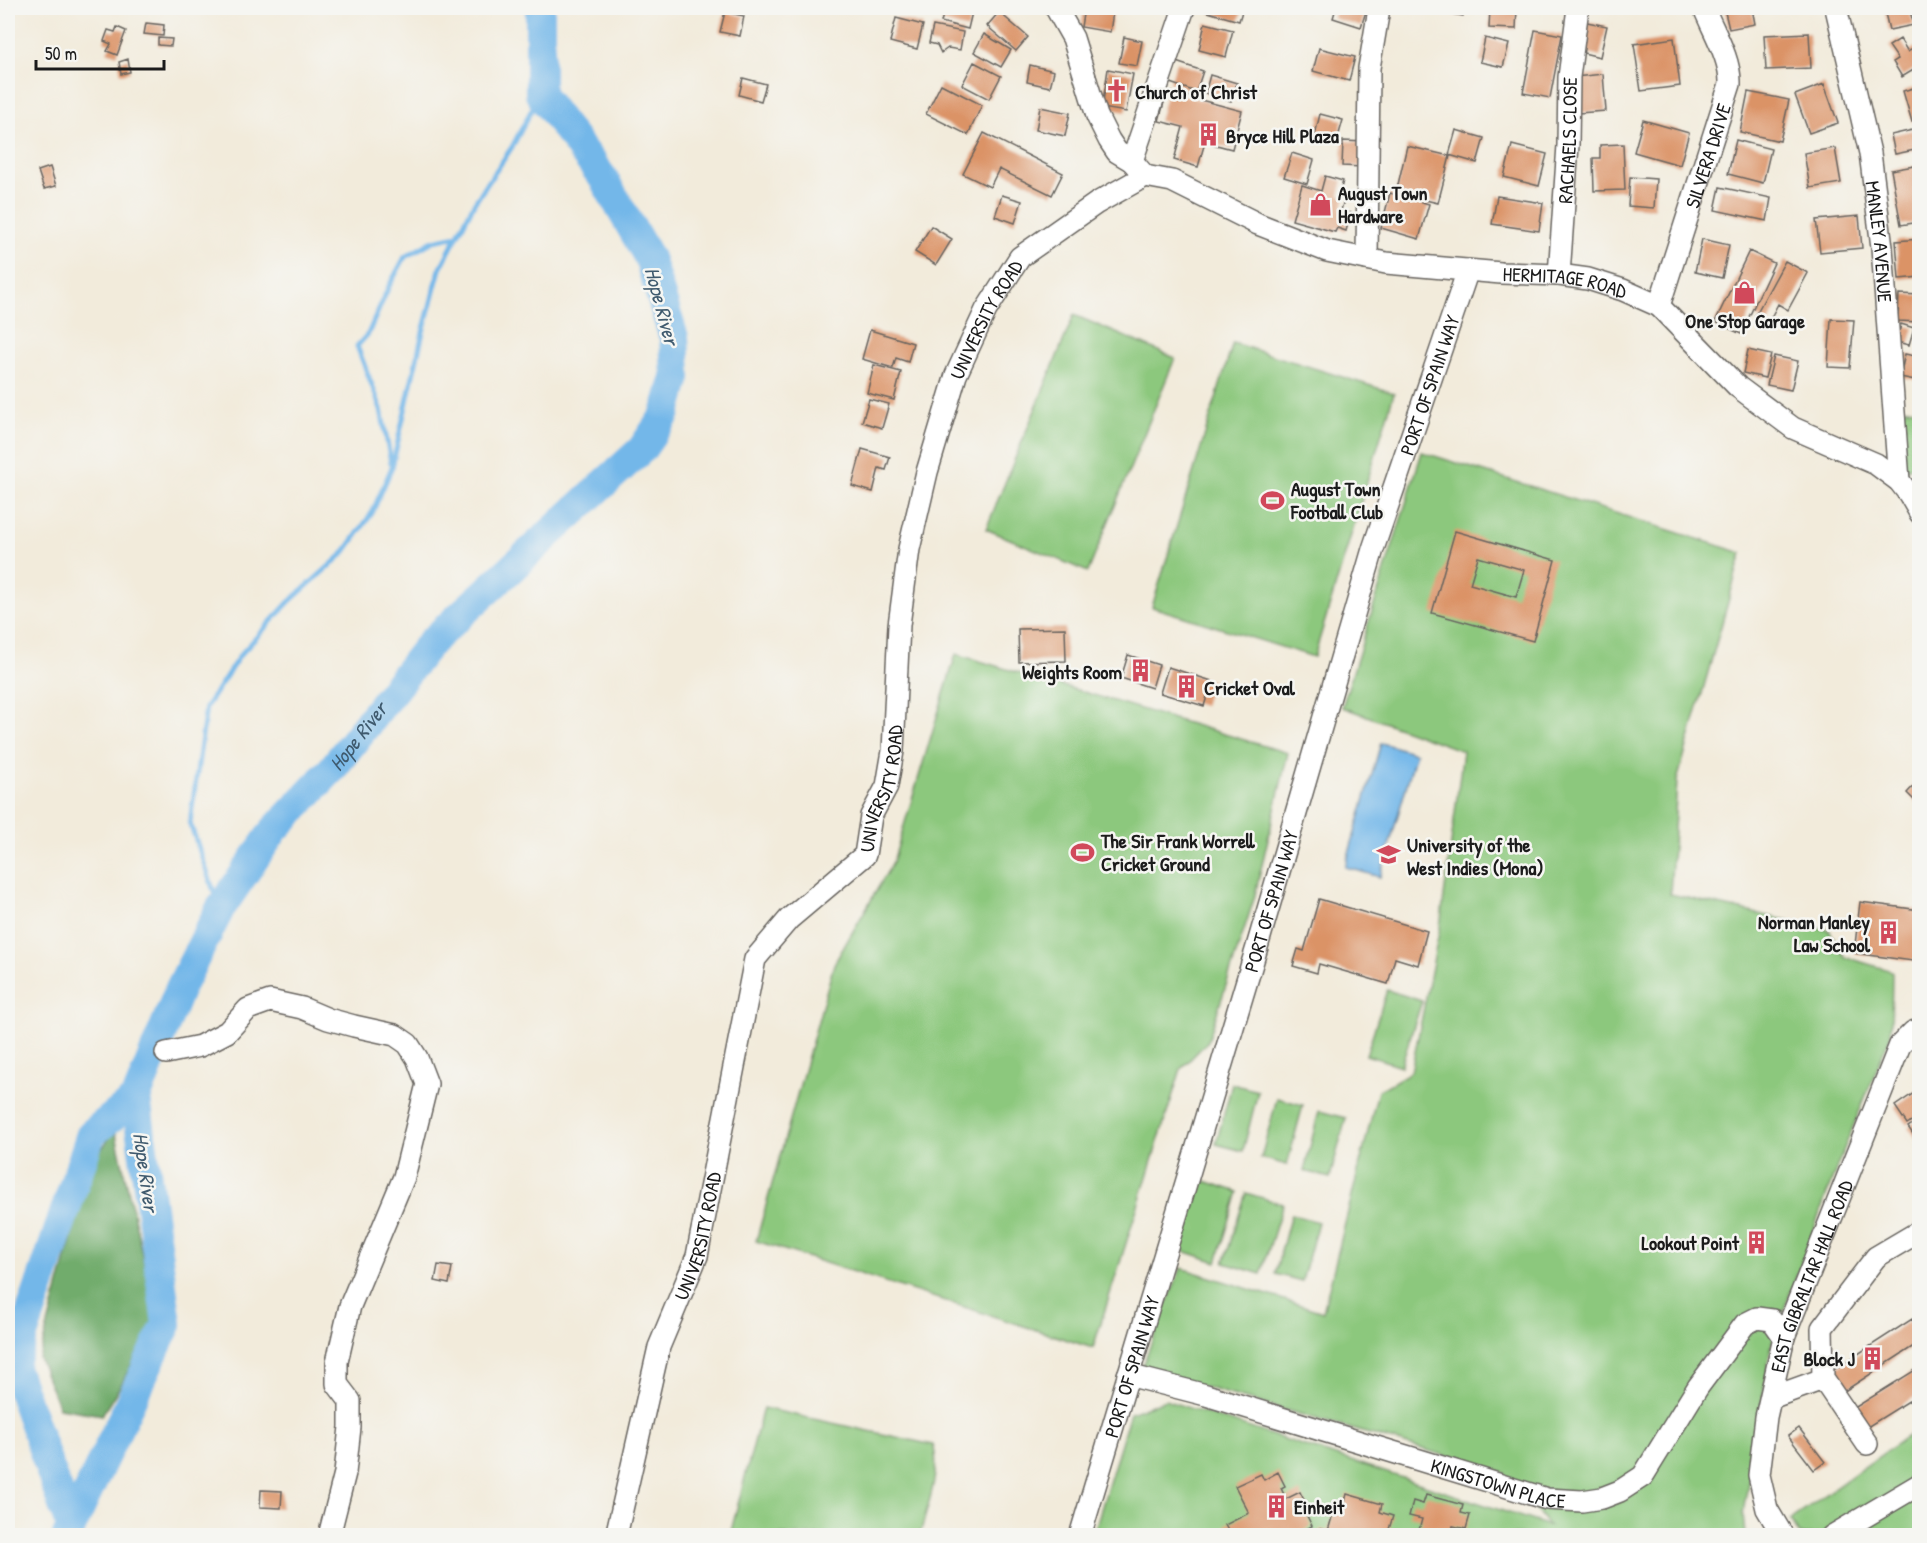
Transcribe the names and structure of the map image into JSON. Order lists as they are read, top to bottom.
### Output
{
  "streets": {
    "street": [
      "RACHAELS CLOSE",
      "SILVERA DRIVE",
      "MANLEY AVENUE",
      "HERMITAGE ROAD",
      "UNIVERSITY ROAD",
      "PORT OF SPAIN WAY",
      "EAST GIBRALTAR HALL ROAD",
      "KINGSTOWN PLACE"
    ]
  },
  "crossings": [
    ["RACHAELS CLOSE", "HERMITAGE ROAD"],
    ["SILVERA DRIVE", "HERMITAGE ROAD"],
    ["MANLEY AVENUE", "HERMITAGE ROAD"],
    ["HERMITAGE ROAD", "UNIVERSITY ROAD"],
    ["HERMITAGE ROAD", "PORT OF SPAIN WAY"],
    ["PORT OF SPAIN WAY", "KINGSTOWN PLACE"],
    ["EAST GIBRALTAR HALL ROAD", "KINGSTOWN PLACE"]
  ],
  "water": ["Hope River"],
  "places": {
    "church": ["Church of Christ"],
    "building": [
      "Bryce Hill Plaza",
      "Weights Room",
      "Cricket Oval",
      "Norman Manley Law School",
      "Lookout Point",
      "Block J",
      "Einheit"
    ],
    "shop": ["August Town Hardware", "One Stop Garage"],
    "sports": ["August Town Football Club", "The Sir Frank Worrell Cricket Ground"],
    "school or university": ["University of the West Indies (Mona)"]
  },
  "scale_bar": "50 m"
}
